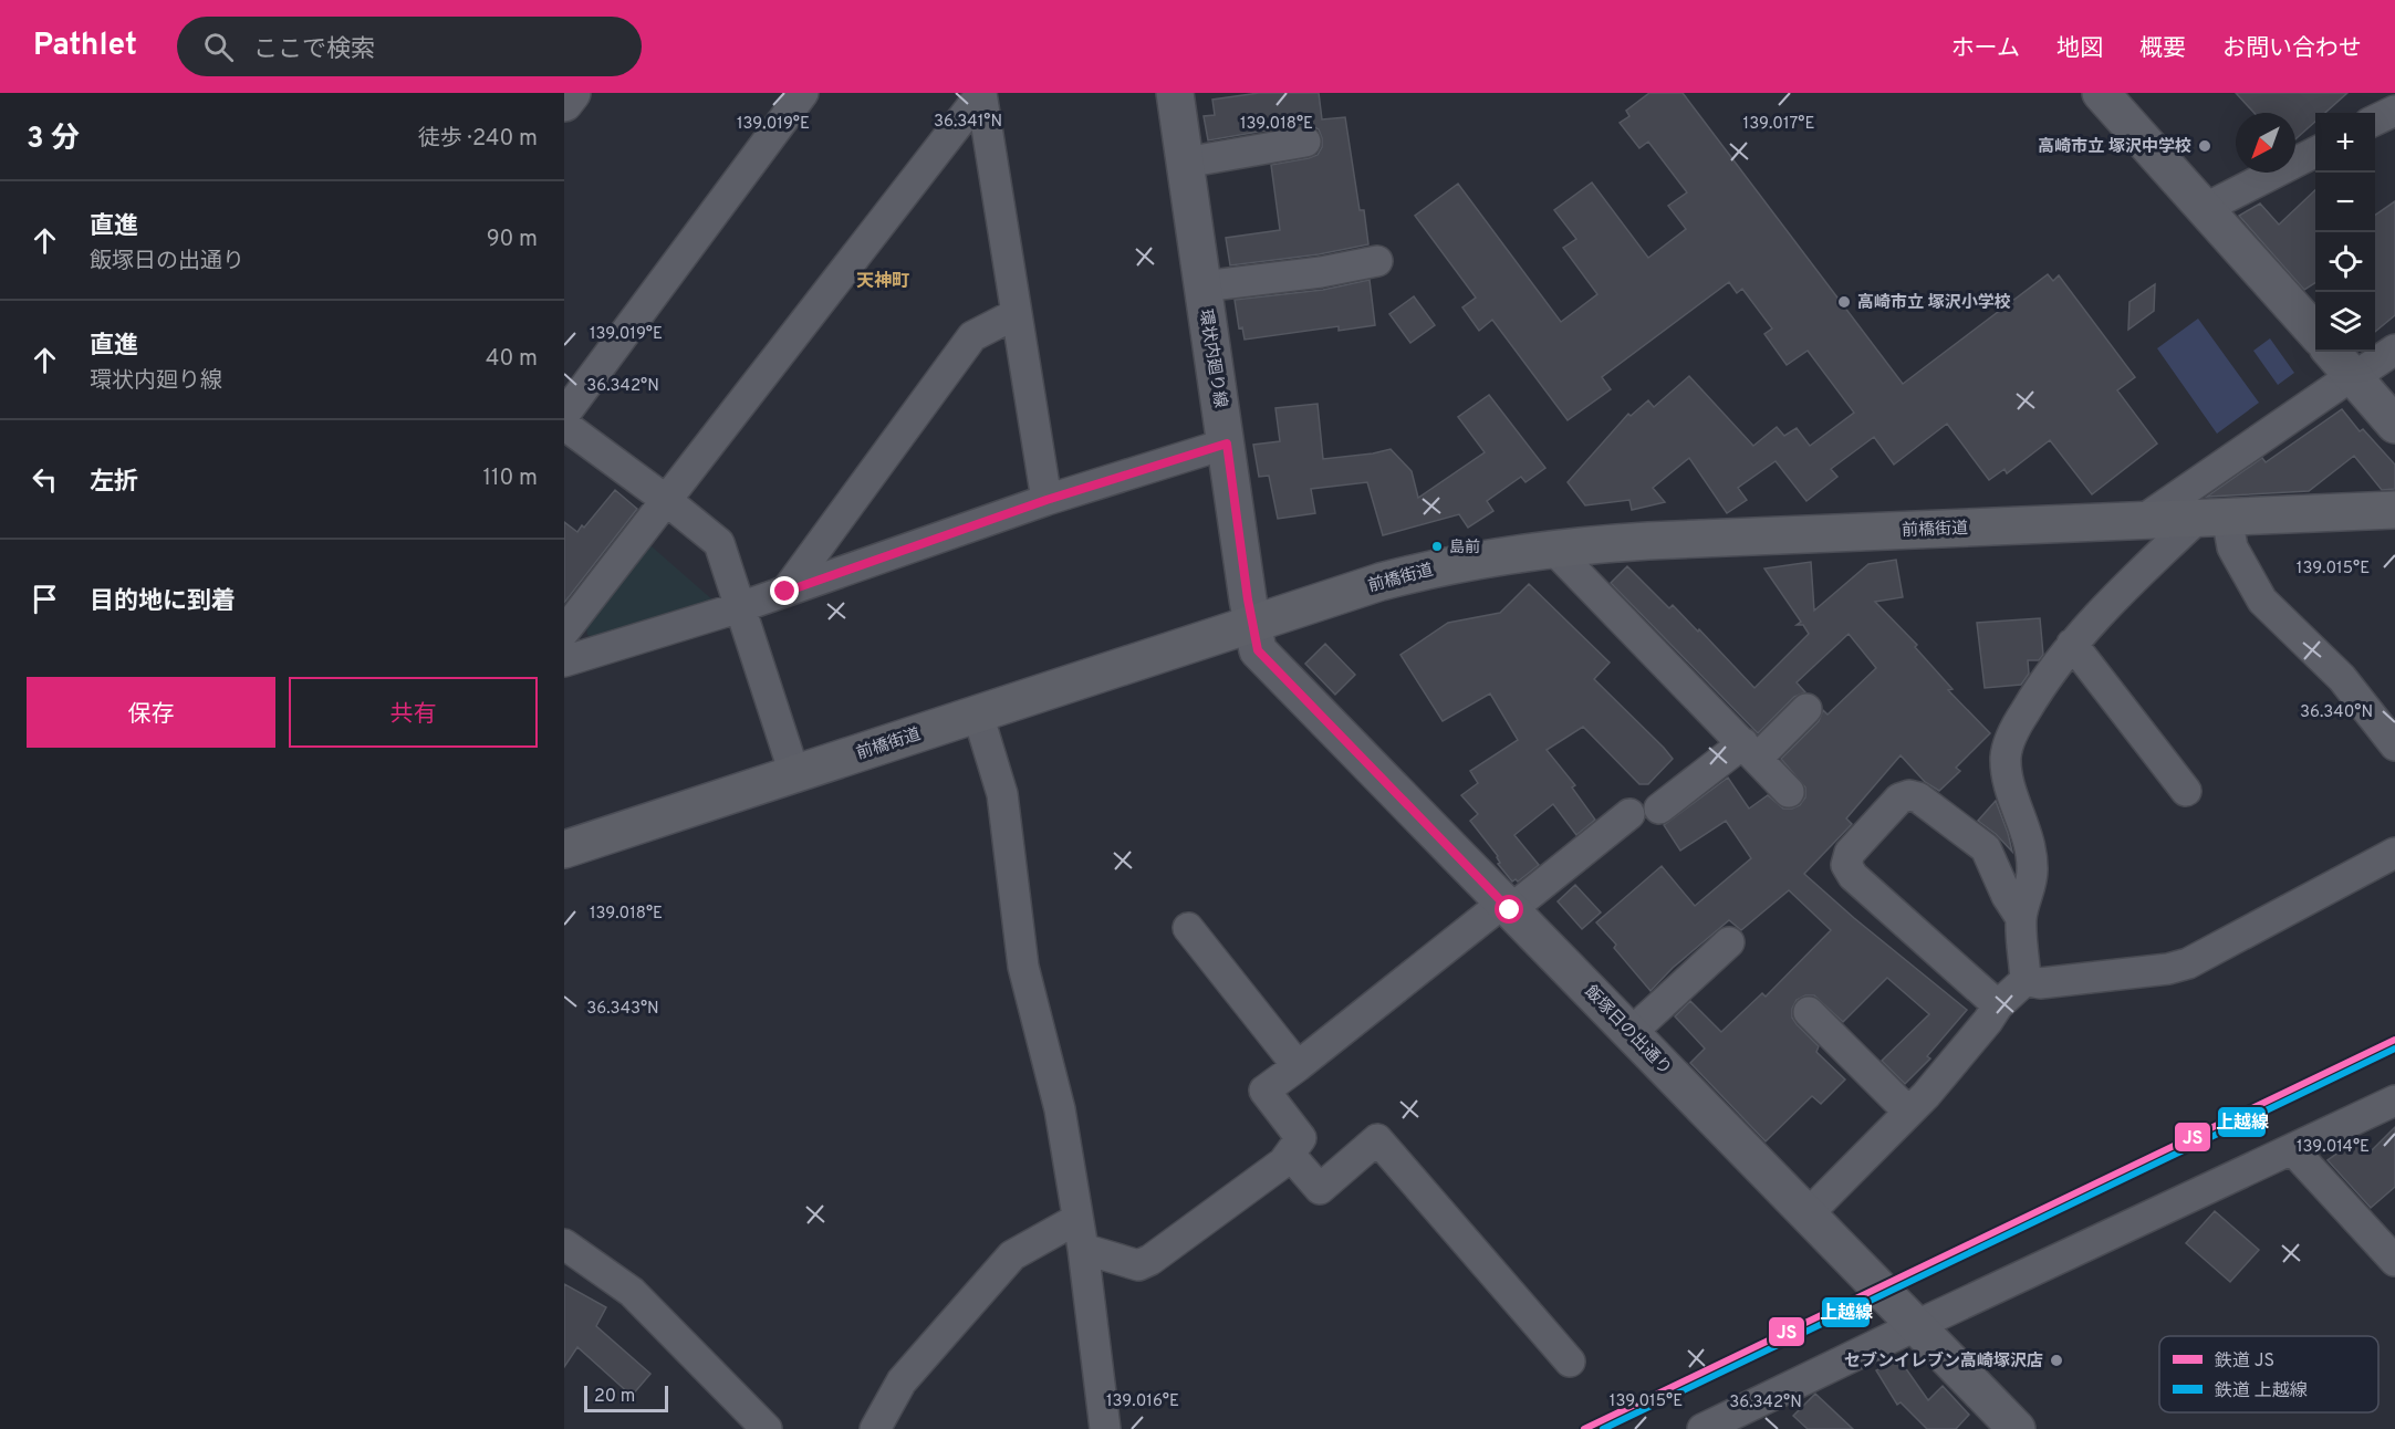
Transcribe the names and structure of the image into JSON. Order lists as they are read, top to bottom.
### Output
{
  "streets": {
    "main road": ["前橋街道"],
    "street": ["環状内廻り線", "飯塚日の出通り"]
  },
  "crossings": [
    ["環状内廻り線", "前橋街道"],
    ["環状内廻り線", "飯塚日の出通り"],
    ["前橋街道", "飯塚日の出通り"]
  ],
  "districts": ["天神町"],
  "places": [
    "高崎市立 塚沢中学校",
    "高崎市立 塚沢小学校",
    "島前",
    "セブンイレブン高崎塚沢店"
  ],
  "lines": ["rail line JS", "rail line 上越線"],
  "legend": ["鉄道 JS", "鉄道 上越線"],
  "scale_bar": "20 m",
  "north": "bottom left",
  "page": {
    "header": "Pathlet",
    "search": "ここで検索",
    "nav": [
      "ホーム",
      "地図",
      "概要",
      "お問い合わせ"
    ],
    "heading": ["3 分", "徒歩 · 240 m"],
    "map_buttons": ["+", "−"],
    "list": [
      ["直進", "飯塚日の出通り", "90 m"],
      ["直進", "環状内廻り線", "40 m"],
      ["左折", "110 m"],
      "目的地に到着"
    ],
    "buttons": ["保存", "共有"],
    "scale": "20 m"
  },
  "coordinates": [
    "36.341°N",
    "139.019°E",
    "139.018°E",
    "139.017°E",
    "36.342°N",
    "139.015°E",
    "36.340°N",
    "36.343°N",
    "139.014°E",
    "139.016°E"
  ]
}
